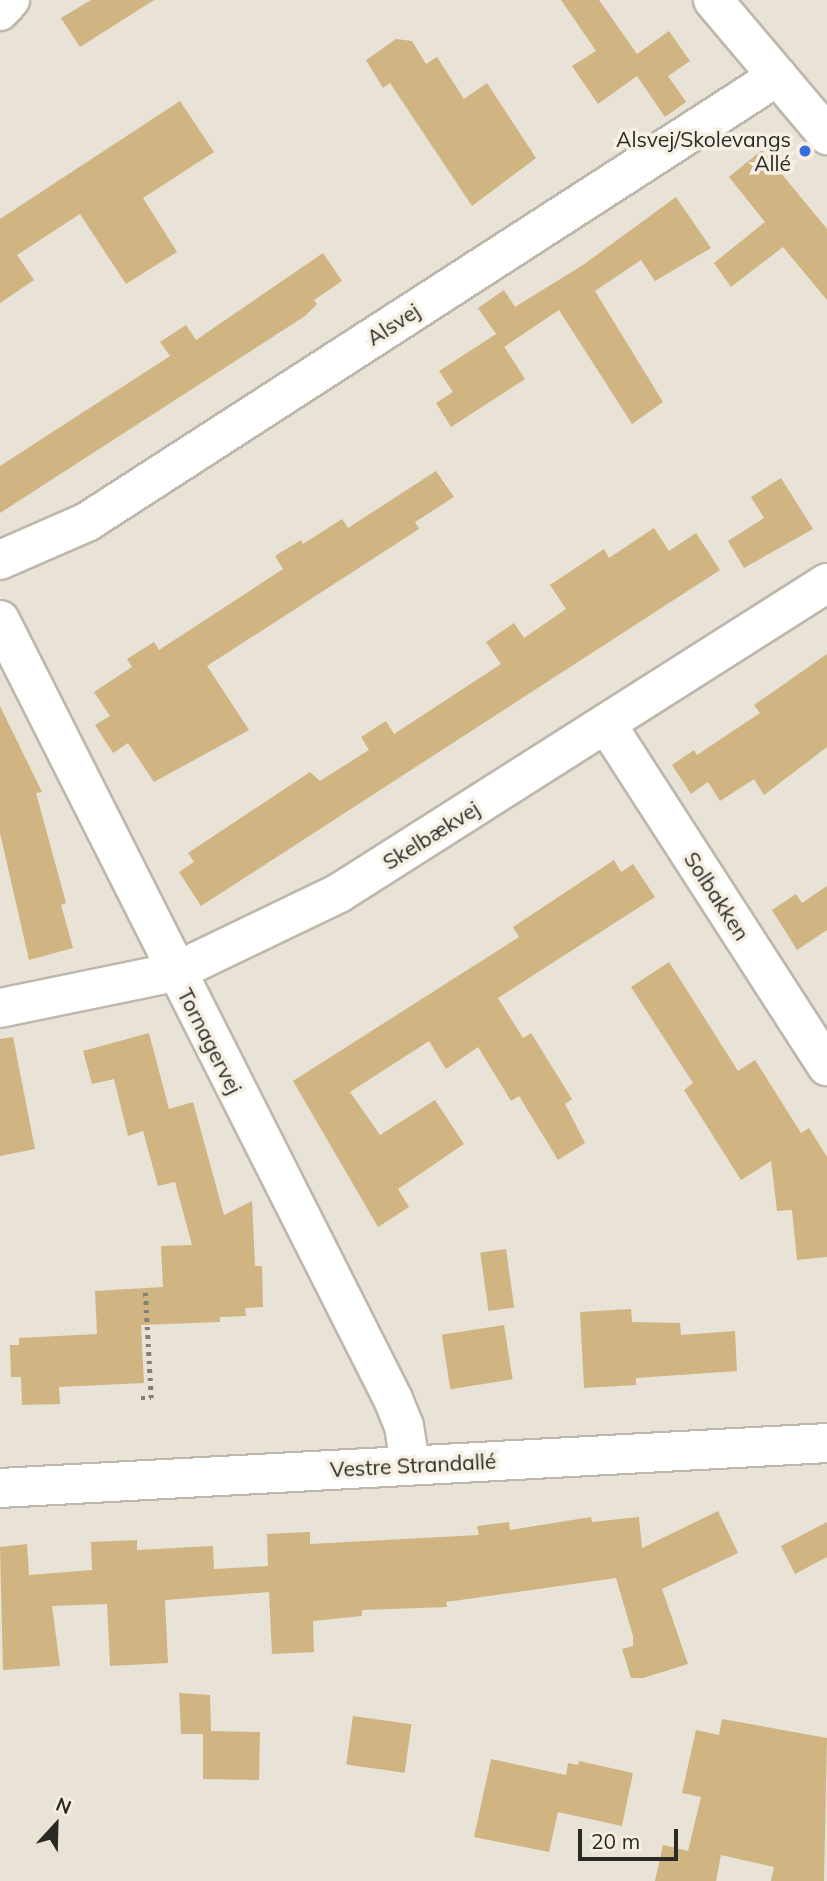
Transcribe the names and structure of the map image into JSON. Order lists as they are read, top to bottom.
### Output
{
  "streets": {
    "street": [
      "Alsvej",
      "Skelbækvej",
      "Solbakken",
      "Tornagervej",
      "Vestre Strandallé"
    ]
  },
  "crossings": [
    ["Skelbækvej", "Solbakken"],
    ["Skelbækvej", "Tornagervej"],
    ["Tornagervej", "Vestre Strandallé"]
  ],
  "places": ["Alsvej/Skolevangs Allé"],
  "scale_bar": "20 m",
  "north": "top"
}
